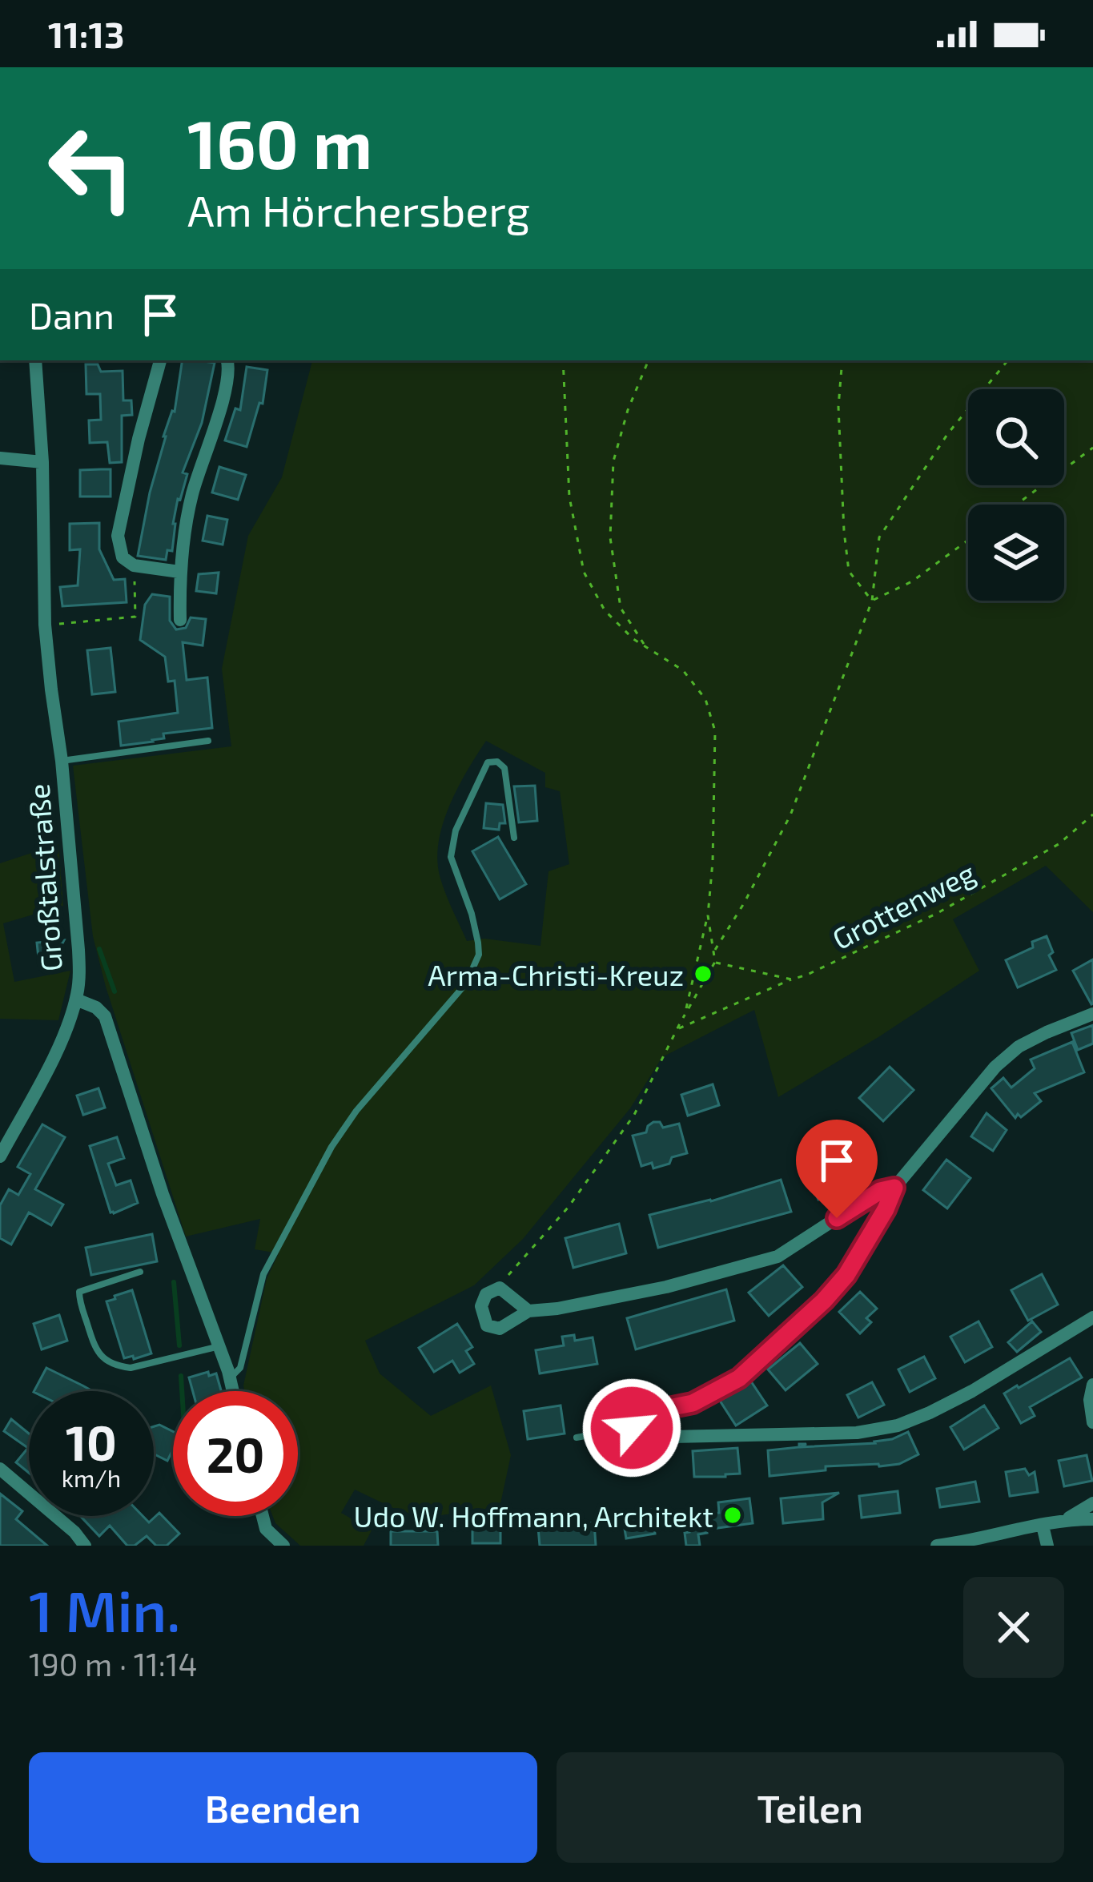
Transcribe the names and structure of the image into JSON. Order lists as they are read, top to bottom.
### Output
{
  "streets": {
    "street": ["Großtalstraße"],
    "path": ["Grottenweg"]
  },
  "places": ["Arma-Christi-Kreuz", "Udo W. Hoffmann, Architekt"],
  "page": {
    "status": "11:13",
    "turn": ["160 m", "Am Hörchersberg"],
    "then": "Dann",
    "speed": "10 km/h",
    "limit": "20",
    "heading": ["1 Min.", "190 m · 11:14"],
    "buttons": ["Beenden", "Teilen"]
  }
}
